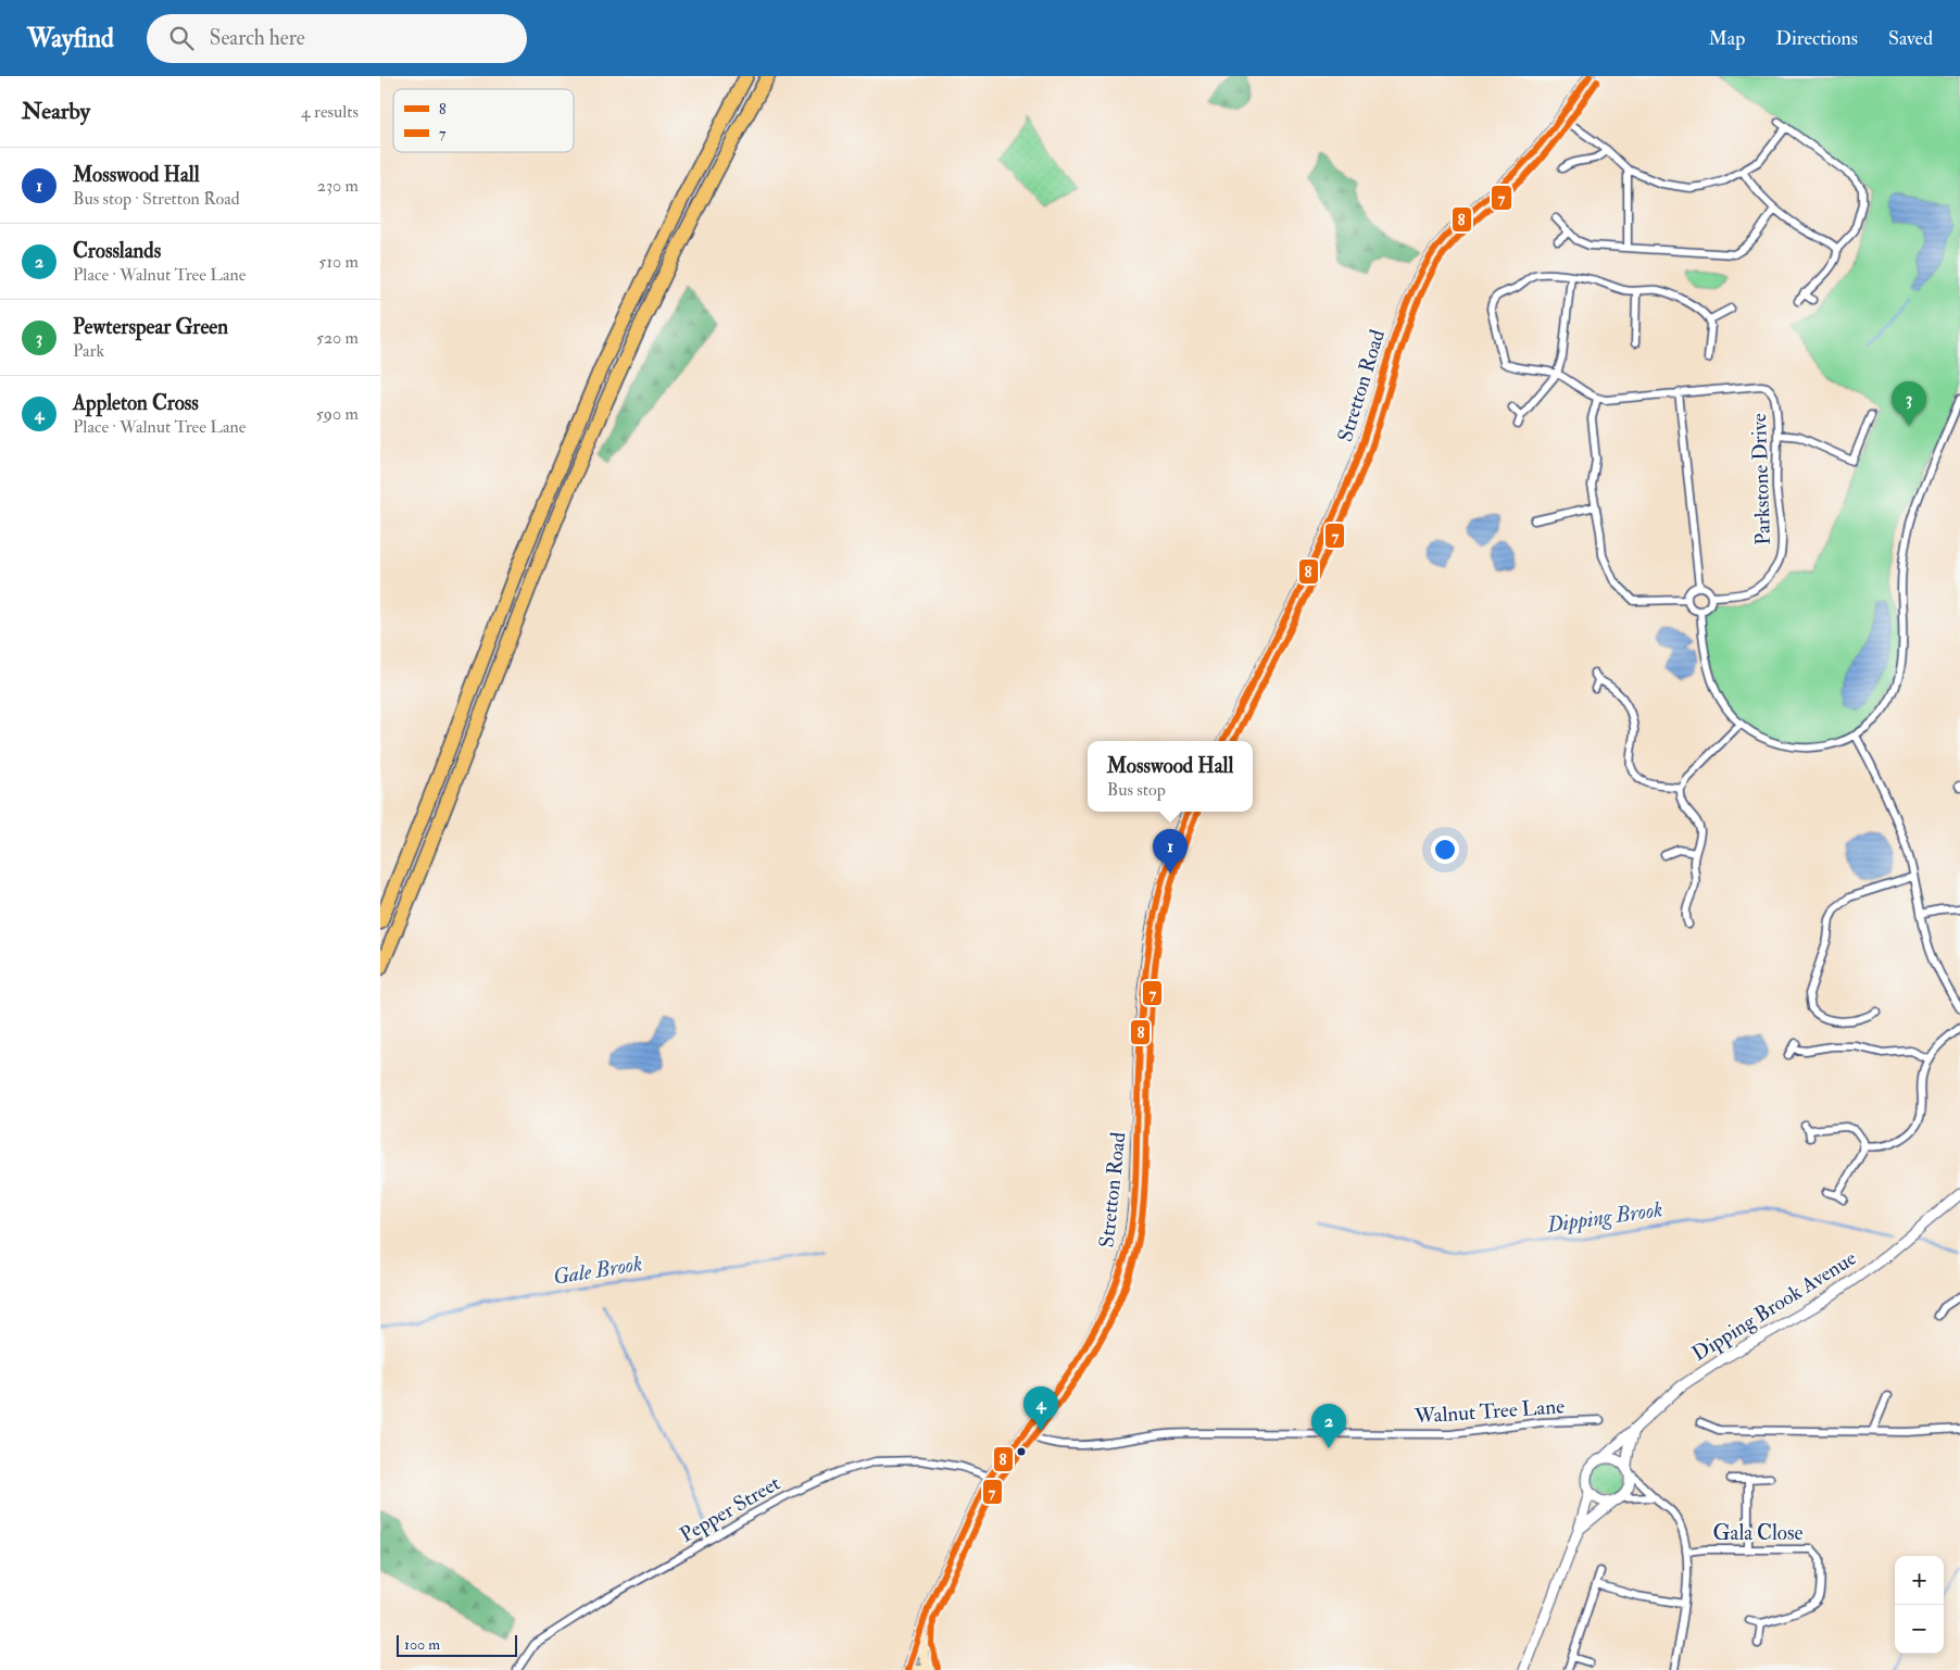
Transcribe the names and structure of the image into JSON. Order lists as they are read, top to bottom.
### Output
{
  "streets": {
    "main road": ["Stretton Road"],
    "street": [
      "Parkstone Drive",
      "Dipping Brook Avenue",
      "Walnut Tree Lane",
      "Pepper Street",
      "Gala Close"
    ]
  },
  "crossings": [
    ["Stretton Road", "Walnut Tree Lane"],
    ["Stretton Road", "Pepper Street"]
  ],
  "water": ["Dipping Brook", "Gale Brook"],
  "lines": ["transit line 8", "transit line 7"],
  "legend": ["8", "7"],
  "scale_bar": "100 m",
  "page": {
    "header": "Wayfind",
    "search": "Search here",
    "nav": ["Map", "Directions", "Saved"],
    "heading": ["Nearby", "4 results"],
    "list": [
      {
        "mark": "1",
        "name": "Mosswood Hall",
        "note": "Bus stop · Stretton Road",
        "value": "230 m"
      },
      {
        "mark": "2",
        "name": "Crosslands",
        "note": "Place · Walnut Tree Lane",
        "value": "510 m"
      },
      {
        "mark": "3",
        "name": "Pewterspear Green",
        "note": "Park",
        "value": "520 m"
      },
      {
        "mark": "4",
        "name": "Appleton Cross",
        "note": "Place · Walnut Tree Lane",
        "value": "590 m"
      }
    ],
    "pins": [
      "3",
      "1",
      "4",
      "2"
    ],
    "popup": ["Mosswood Hall", "Bus stop"],
    "map_buttons": ["+", "−"],
    "scale": "100 m"
  }
}
